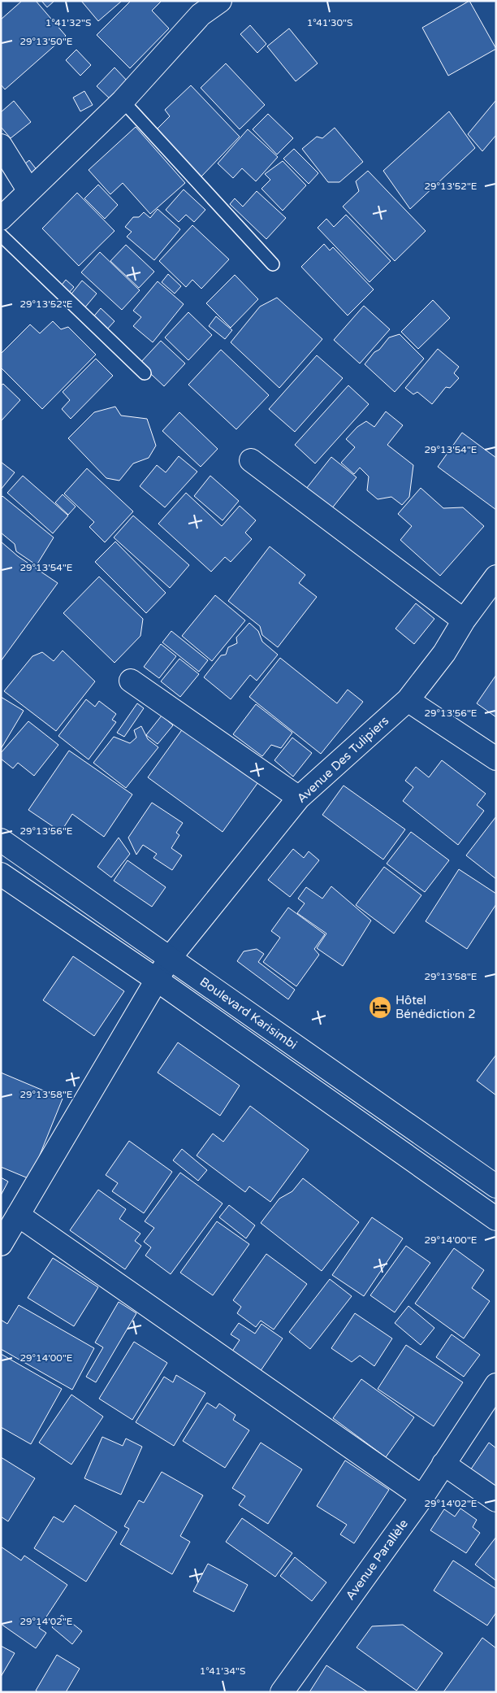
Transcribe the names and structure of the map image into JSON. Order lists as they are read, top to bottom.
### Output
{
  "streets": {
    "street": ["Avenue Des Tulipiers", "Boulevard Karisimbi", "Avenue Parallèle"]
  },
  "crossings": [
    ["Avenue Des Tulipiers", "Boulevard Karisimbi"]
  ],
  "places": {
    "hotel": ["Hôtel Bénédiction 2"]
  },
  "coordinates": [
    "1°41'32\"S",
    "1°41'30\"S",
    "29°13'50\"E",
    "29°13'52\"E",
    "29°13'54\"E",
    "29°13'56\"E",
    "29°13'58\"E",
    "29°14'00\"E",
    "29°14'02\"E",
    "1°41'34\"S"
  ]
}
